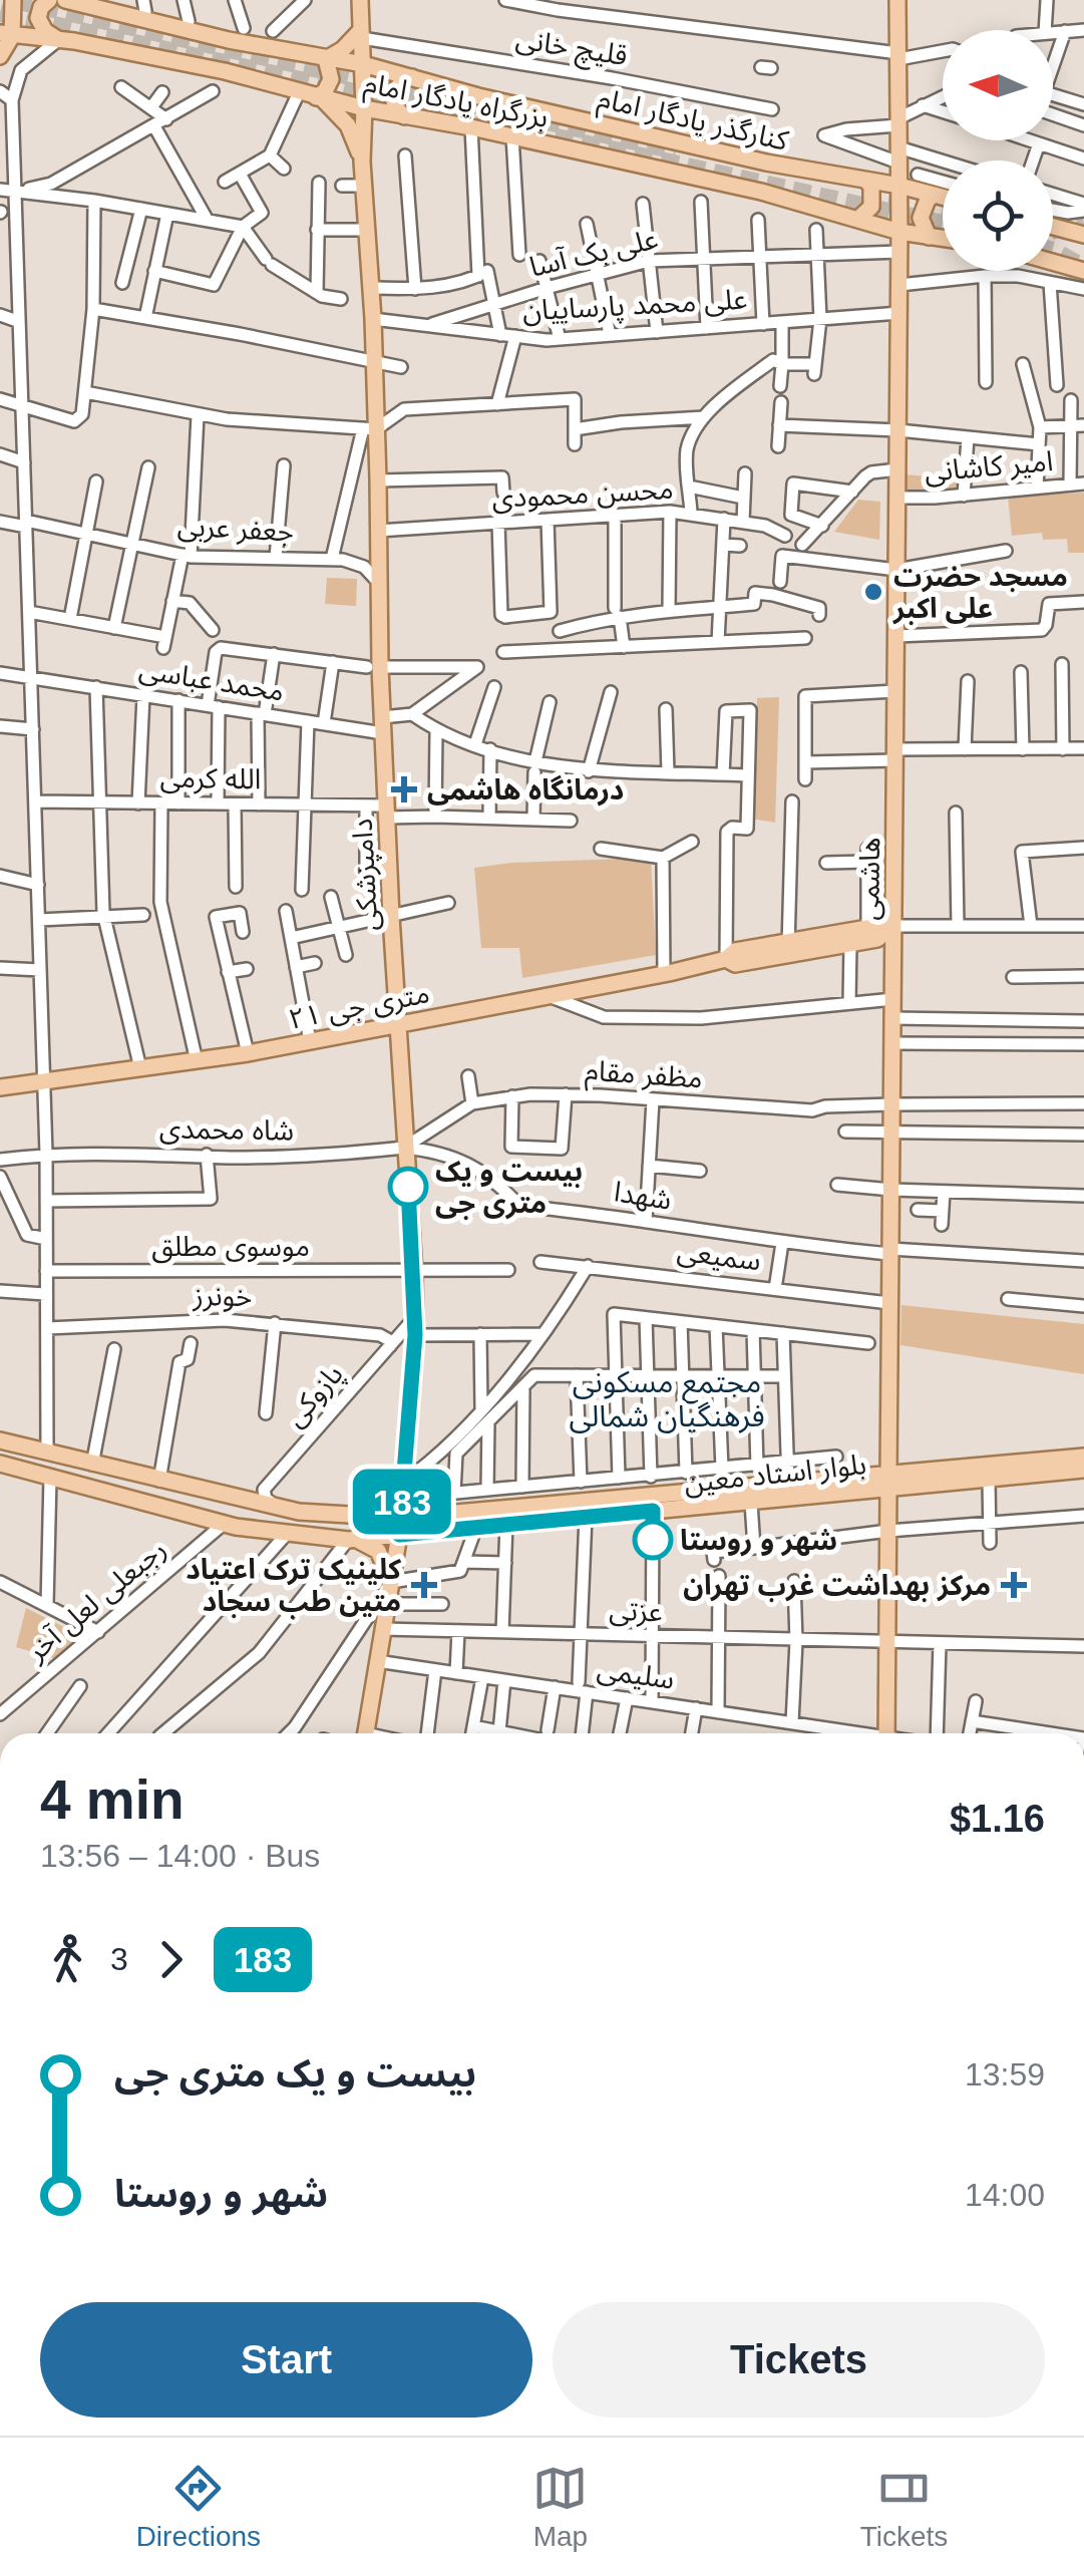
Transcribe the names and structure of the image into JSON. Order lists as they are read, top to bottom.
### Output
{
  "streets": {
    "main road": [
      "بزرگراه یادگار امام",
      "کنارگذر یادگار امام",
      "دامپزشکی",
      "هاشمی",
      "۲۱ متری جی",
      "بلوار استاد معین"
    ],
    "street": [
      "قلیچ خانی",
      "علی بک آسا",
      "علی محمد پارساییان",
      "امیر کاشانی",
      "محسن محمودی",
      "جعفر عربی",
      "محمد عباسی",
      "الله کرمی",
      "مظفر مقام",
      "شاه محمدی",
      "شهدا",
      "موسوی مطلق",
      "سمیعی",
      "خونرز",
      "پازوکی",
      "رجبعلی لعل آخر",
      "عزتی",
      "سلیمی"
    ]
  },
  "crossings": [
    ["قلیچ خانی", "دامپزشکی"],
    ["بزرگراه یادگار امام", "دامپزشکی"],
    ["بزرگراه یادگار امام", "هاشمی"],
    ["کنارگذر یادگار امام", "دامپزشکی"],
    ["کنارگذر یادگار امام", "هاشمی"],
    ["علی بک آسا", "علی محمد پارساییان"],
    ["علی بک آسا", "هاشمی"],
    ["علی محمد پارساییان", "دامپزشکی"],
    ["علی محمد پارساییان", "هاشمی"],
    ["امیر کاشانی", "هاشمی"],
    ["محسن محمودی", "دامپزشکی"],
    ["جعفر عربی", "دامپزشکی"],
    ["محمد عباسی", "دامپزشکی"],
    ["الله کرمی", "دامپزشکی"],
    ["دامپزشکی", "۲۱ متری جی"],
    ["دامپزشکی", "مظفر مقام"],
    ["دامپزشکی", "شاه محمدی"],
    ["دامپزشکی", "شهدا"],
    ["دامپزشکی", "موسوی مطلق"],
    ["دامپزشکی", "پازوکی"],
    ["دامپزشکی", "بلوار استاد معین"],
    ["دامپزشکی", "عزتی"],
    ["دامپزشکی", "سلیمی"],
    ["هاشمی", "۲۱ متری جی"],
    ["هاشمی", "مظفر مقام"],
    ["هاشمی", "شهدا"],
    ["هاشمی", "سمیعی"],
    ["هاشمی", "بلوار استاد معین"],
    ["هاشمی", "عزتی"],
    ["مظفر مقام", "شاه محمدی"],
    ["مظفر مقام", "شهدا"],
    ["شاه محمدی", "شهدا"],
    ["خونرز", "پازوکی"],
    ["پازوکی", "بلوار استاد معین"],
    ["بلوار استاد معین", "رجبعلی لعل آخر"]
  ],
  "districts": ["مجتمع مسکونی فرهنگیان شمالی"],
  "places": {
    "other": ["مسجد حضرت علی اکبر", "بیست و یک متری جی", "شهر و روستا"],
    "health": ["درمانگاه هاشمی", "کلینیک ترک اعتیاد متین طب سجاد", "مرکز بهداشت غرب تهران"]
  },
  "lines": ["bus line 183"],
  "north": "left",
  "page": {
    "on_map": "183",
    "heading": ["4 min", "13:56 – 14:00 · Bus", "$1.16"],
    "legs": ["3", "183"],
    "list": [
      {
        "name": "بیست و یک متری جی",
        "value": "13:59"
      },
      {
        "name": "شهر و روستا",
        "value": "14:00"
      }
    ],
    "buttons": ["Start", "Tickets"],
    "tabs": ["Directions", "Map", "Tickets"]
  }
}
